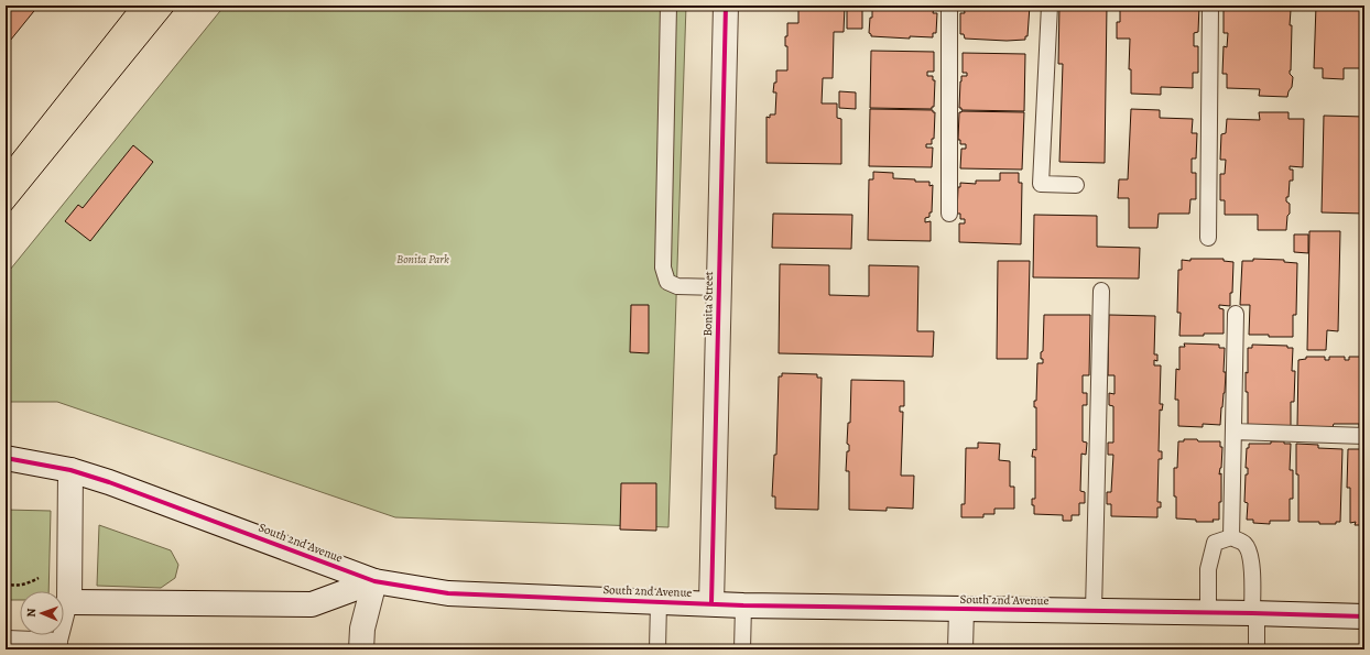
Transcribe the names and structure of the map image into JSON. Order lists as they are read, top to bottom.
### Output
{
  "streets": {
    "street": ["Bonita Street", "South 2nd Avenue"]
  },
  "crossings": [
    ["Bonita Street", "South 2nd Avenue"]
  ],
  "parks": ["Bonita Park"],
  "north": "left"
}
